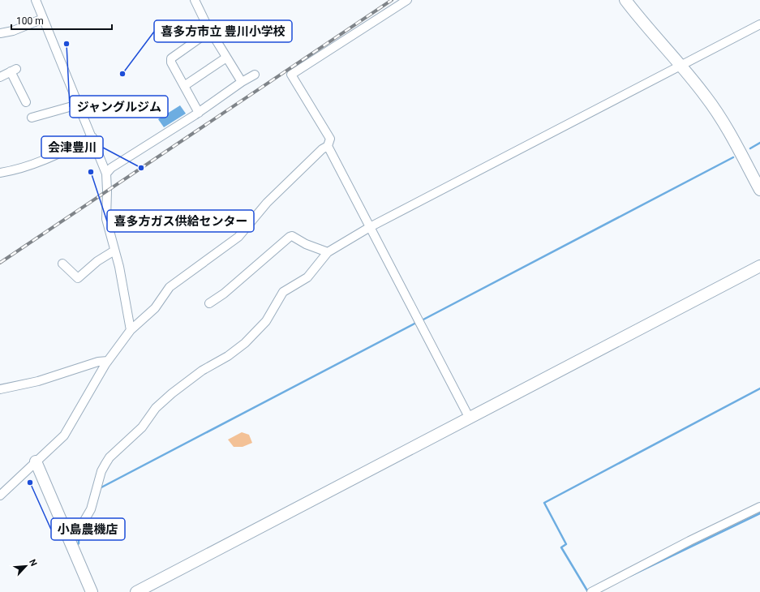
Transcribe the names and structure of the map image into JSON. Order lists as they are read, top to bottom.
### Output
{
  "places": [
    "ジャングルジム",
    "喜多方市立 豊川小学校",
    "会津豊川",
    "喜多方ガス供給センター",
    "小島農機店"
  ],
  "scale_bar": "100 m",
  "north": "top right"
}
